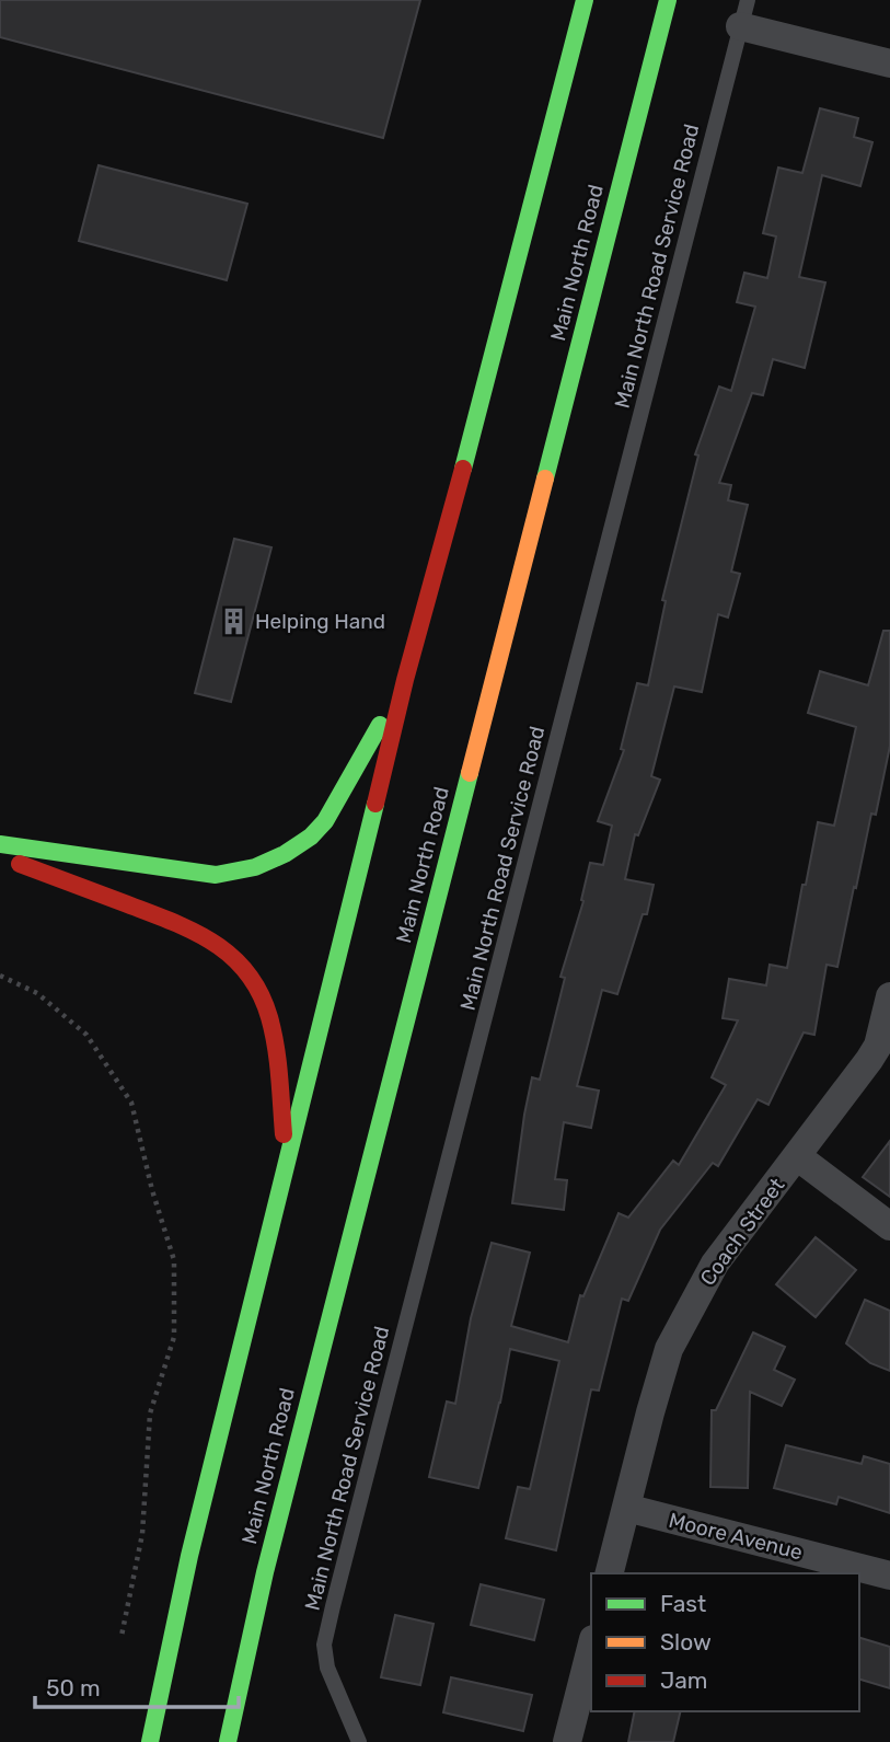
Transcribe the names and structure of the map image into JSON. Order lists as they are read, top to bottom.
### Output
{
  "streets": {
    "highway": ["Main North Road"],
    "street": ["Coach Street", "Moore Avenue"],
    "lane": ["Main North Road Service Road"]
  },
  "crossings": [
    ["Coach Street", "Moore Avenue"]
  ],
  "places": {
    "building": ["Helping Hand"]
  },
  "legend": ["Fast", "Slow", "Jam"],
  "scale_bar": "50 m"
}
